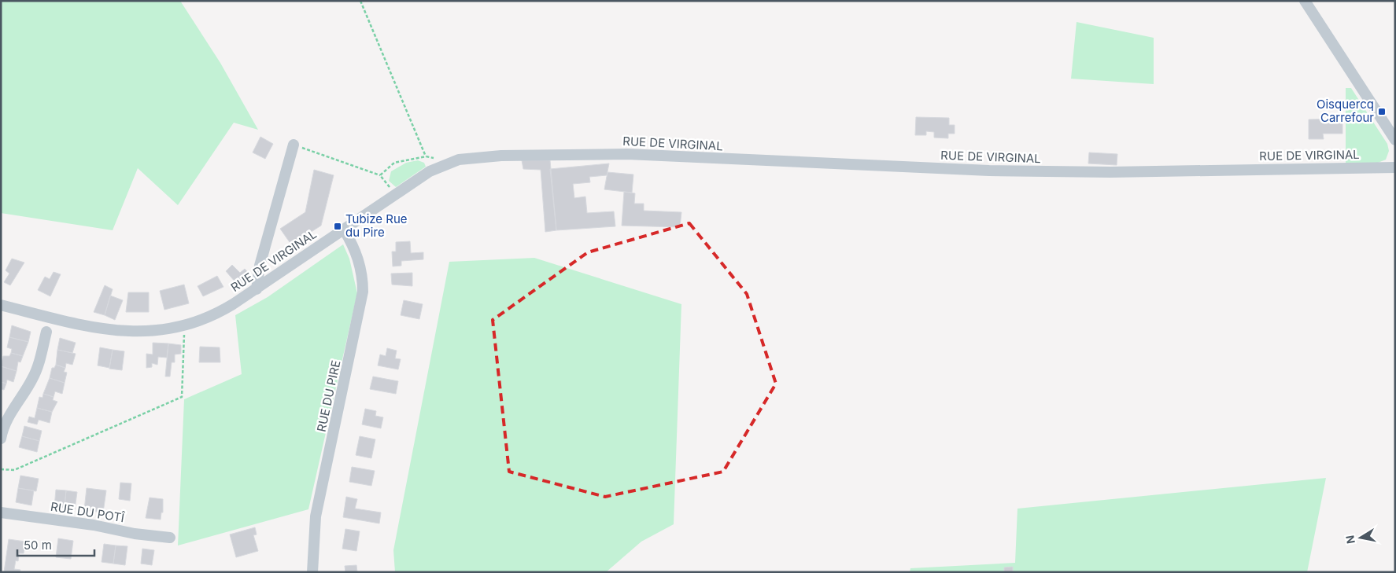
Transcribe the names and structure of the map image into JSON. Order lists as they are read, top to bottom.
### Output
{
  "streets": {
    "street": ["RUE DE VIRGINAL", "RUE DU PIRE", "RUE DU POTÎ"]
  },
  "crossings": [
    ["RUE DE VIRGINAL", "RUE DU PIRE"]
  ],
  "places": {
    "transit": ["Oisquercq Carrefour", "Tubize Rue du Pire"]
  },
  "scale_bar": "50 m",
  "north": "left"
}
